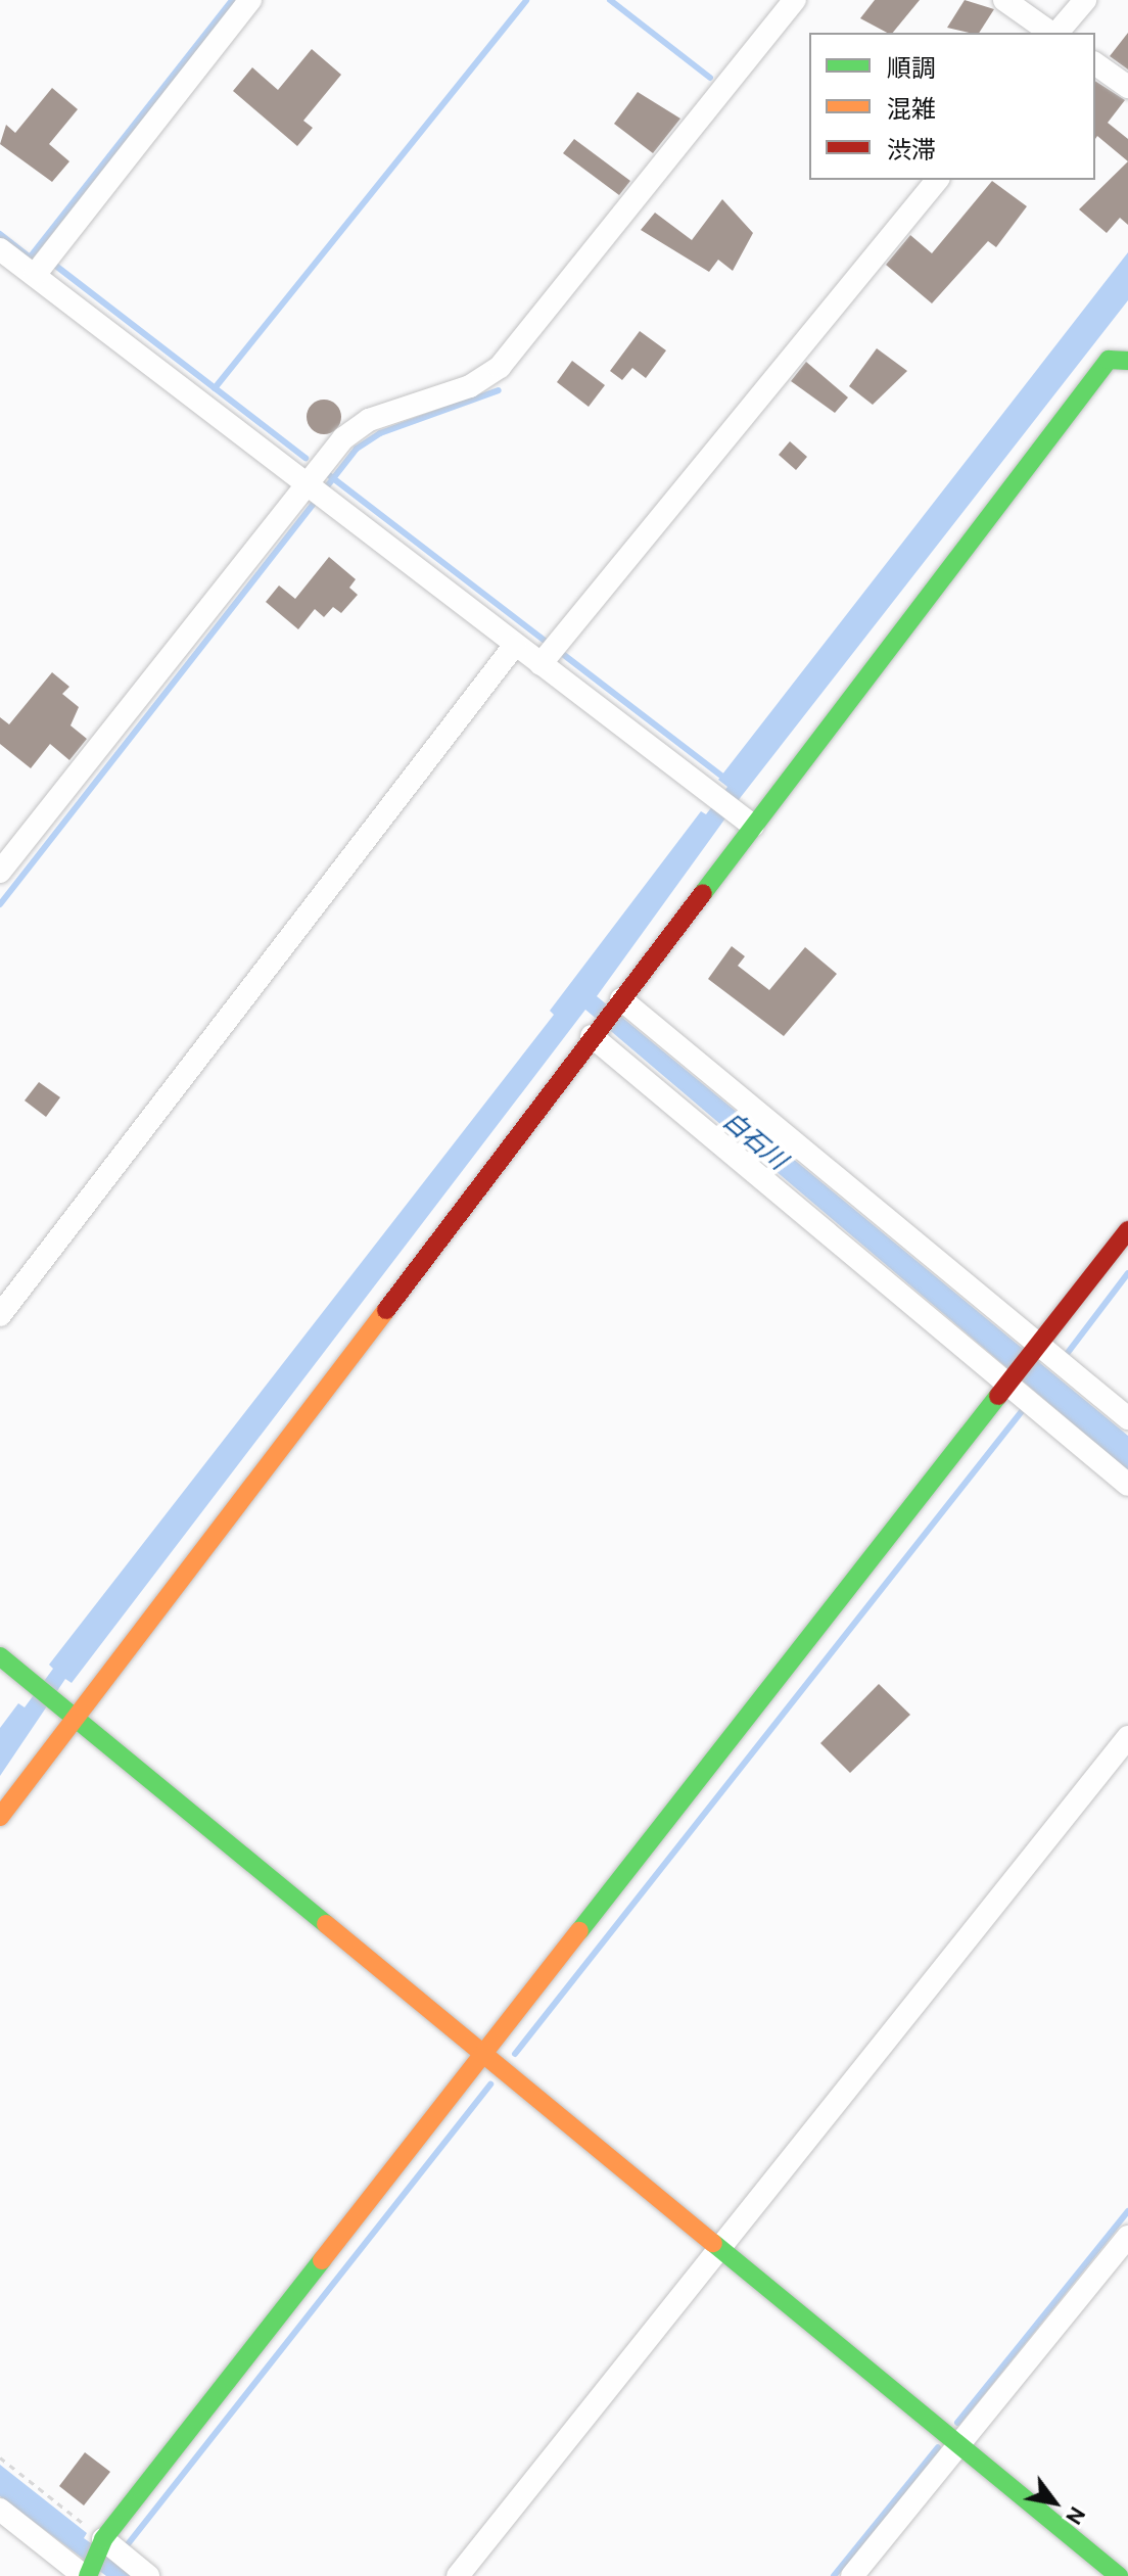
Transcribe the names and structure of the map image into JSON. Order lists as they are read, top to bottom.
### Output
{
  "water": ["白石川"],
  "legend": ["順調", "混雑", "渋滞"],
  "north": "bottom right"
}
